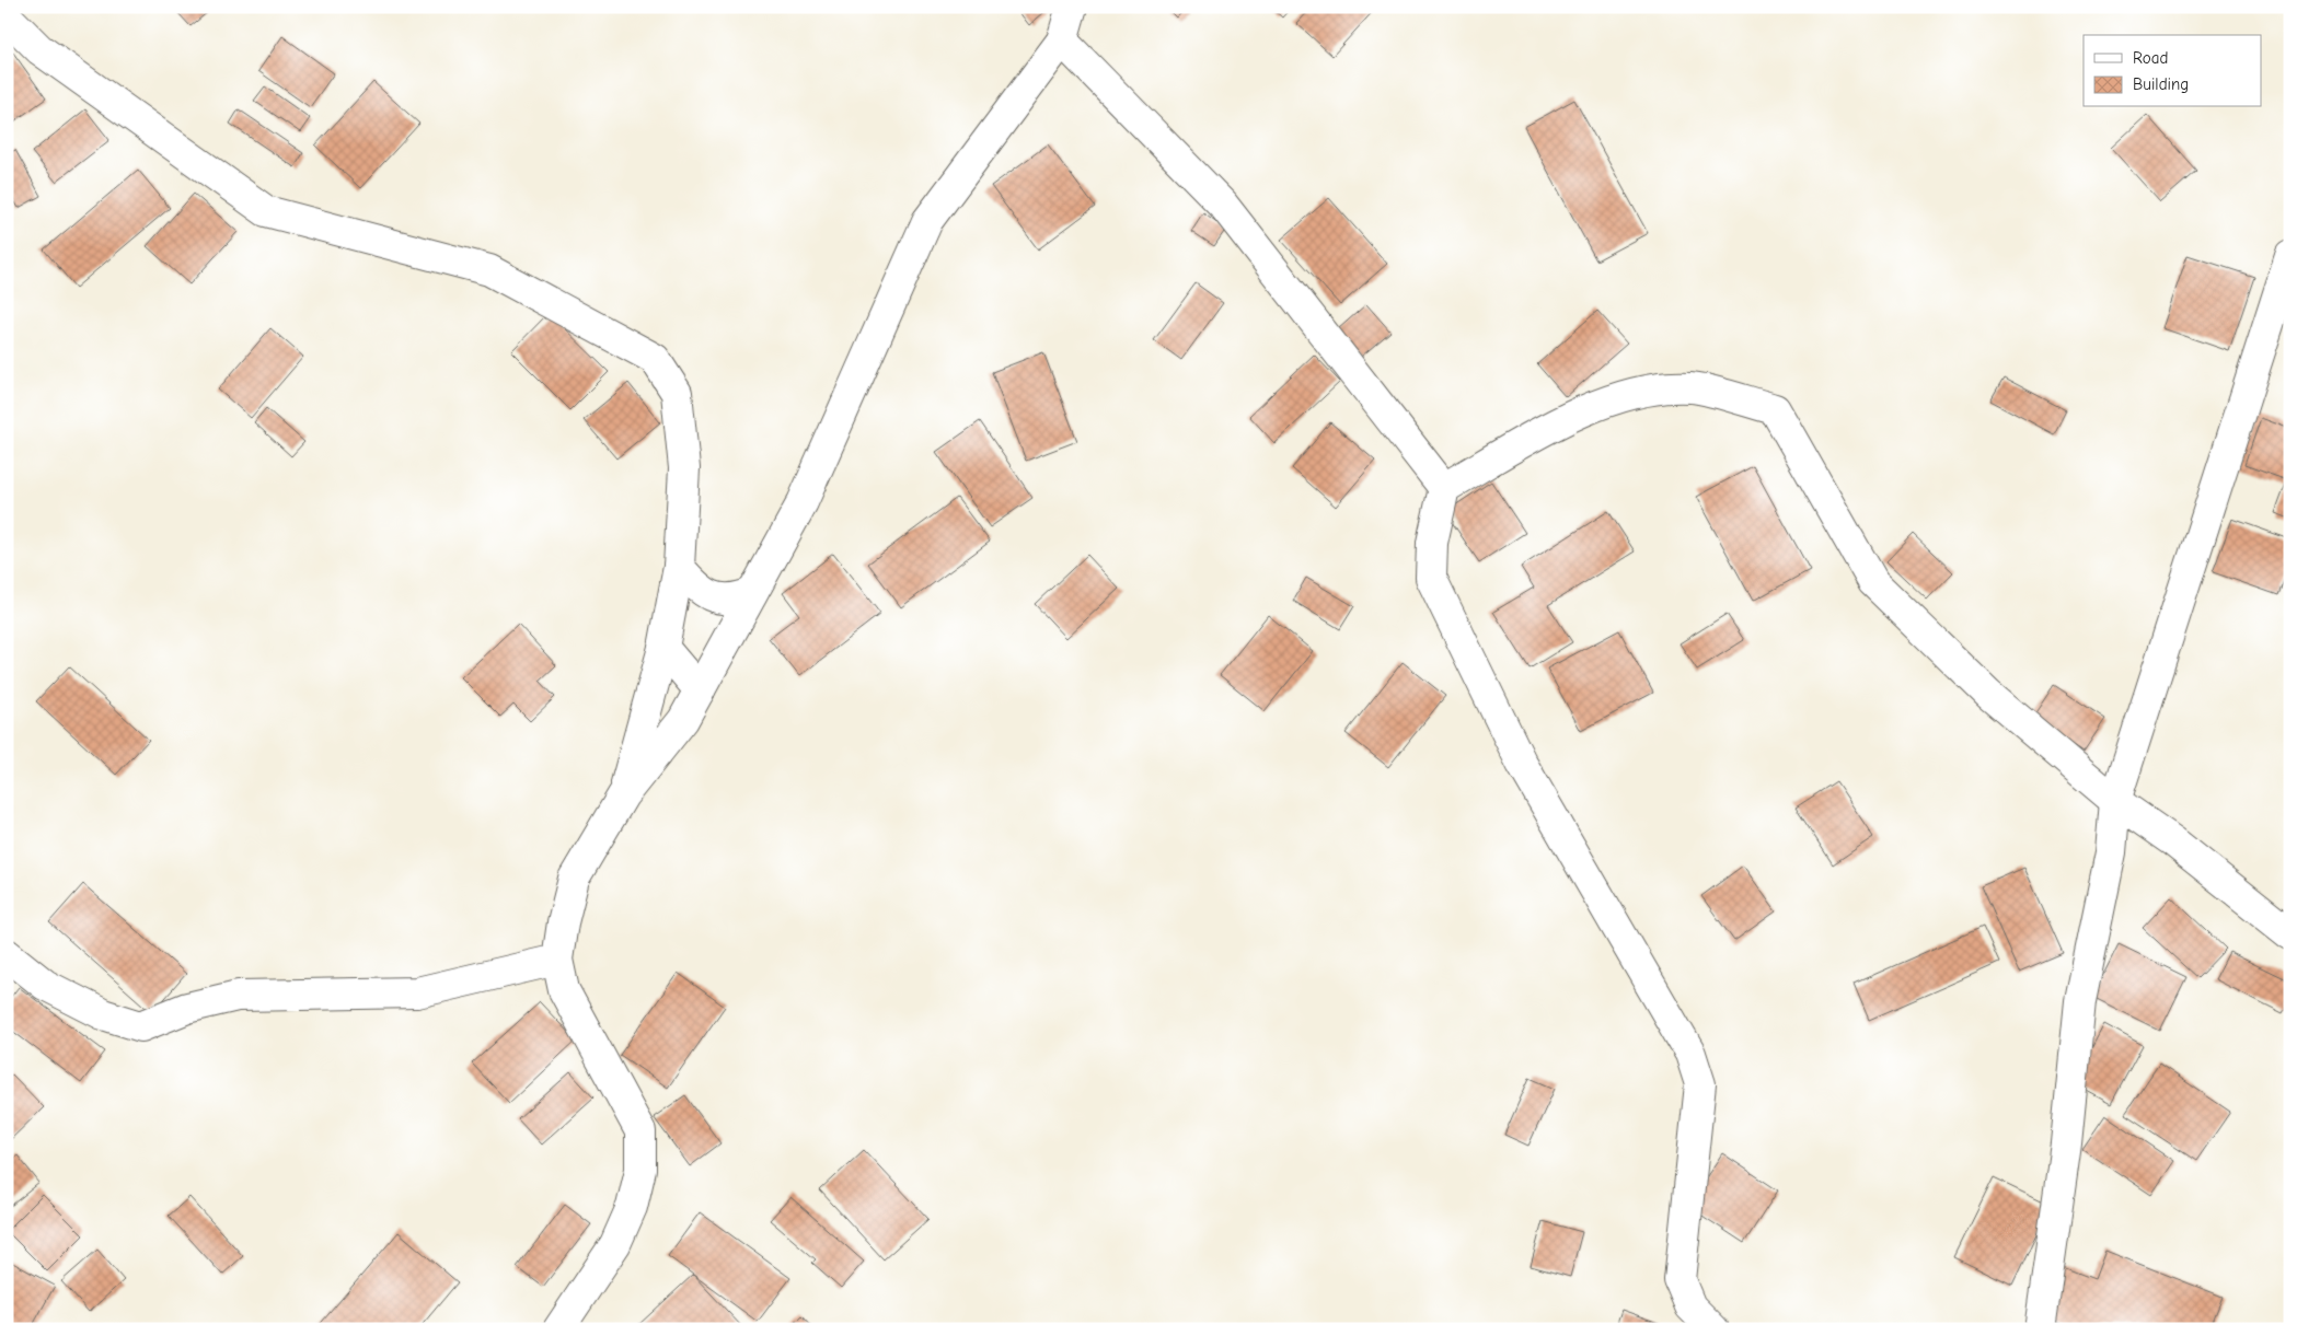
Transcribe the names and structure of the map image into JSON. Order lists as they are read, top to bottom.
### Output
{
  "legend": ["Road", "Building"]
}
